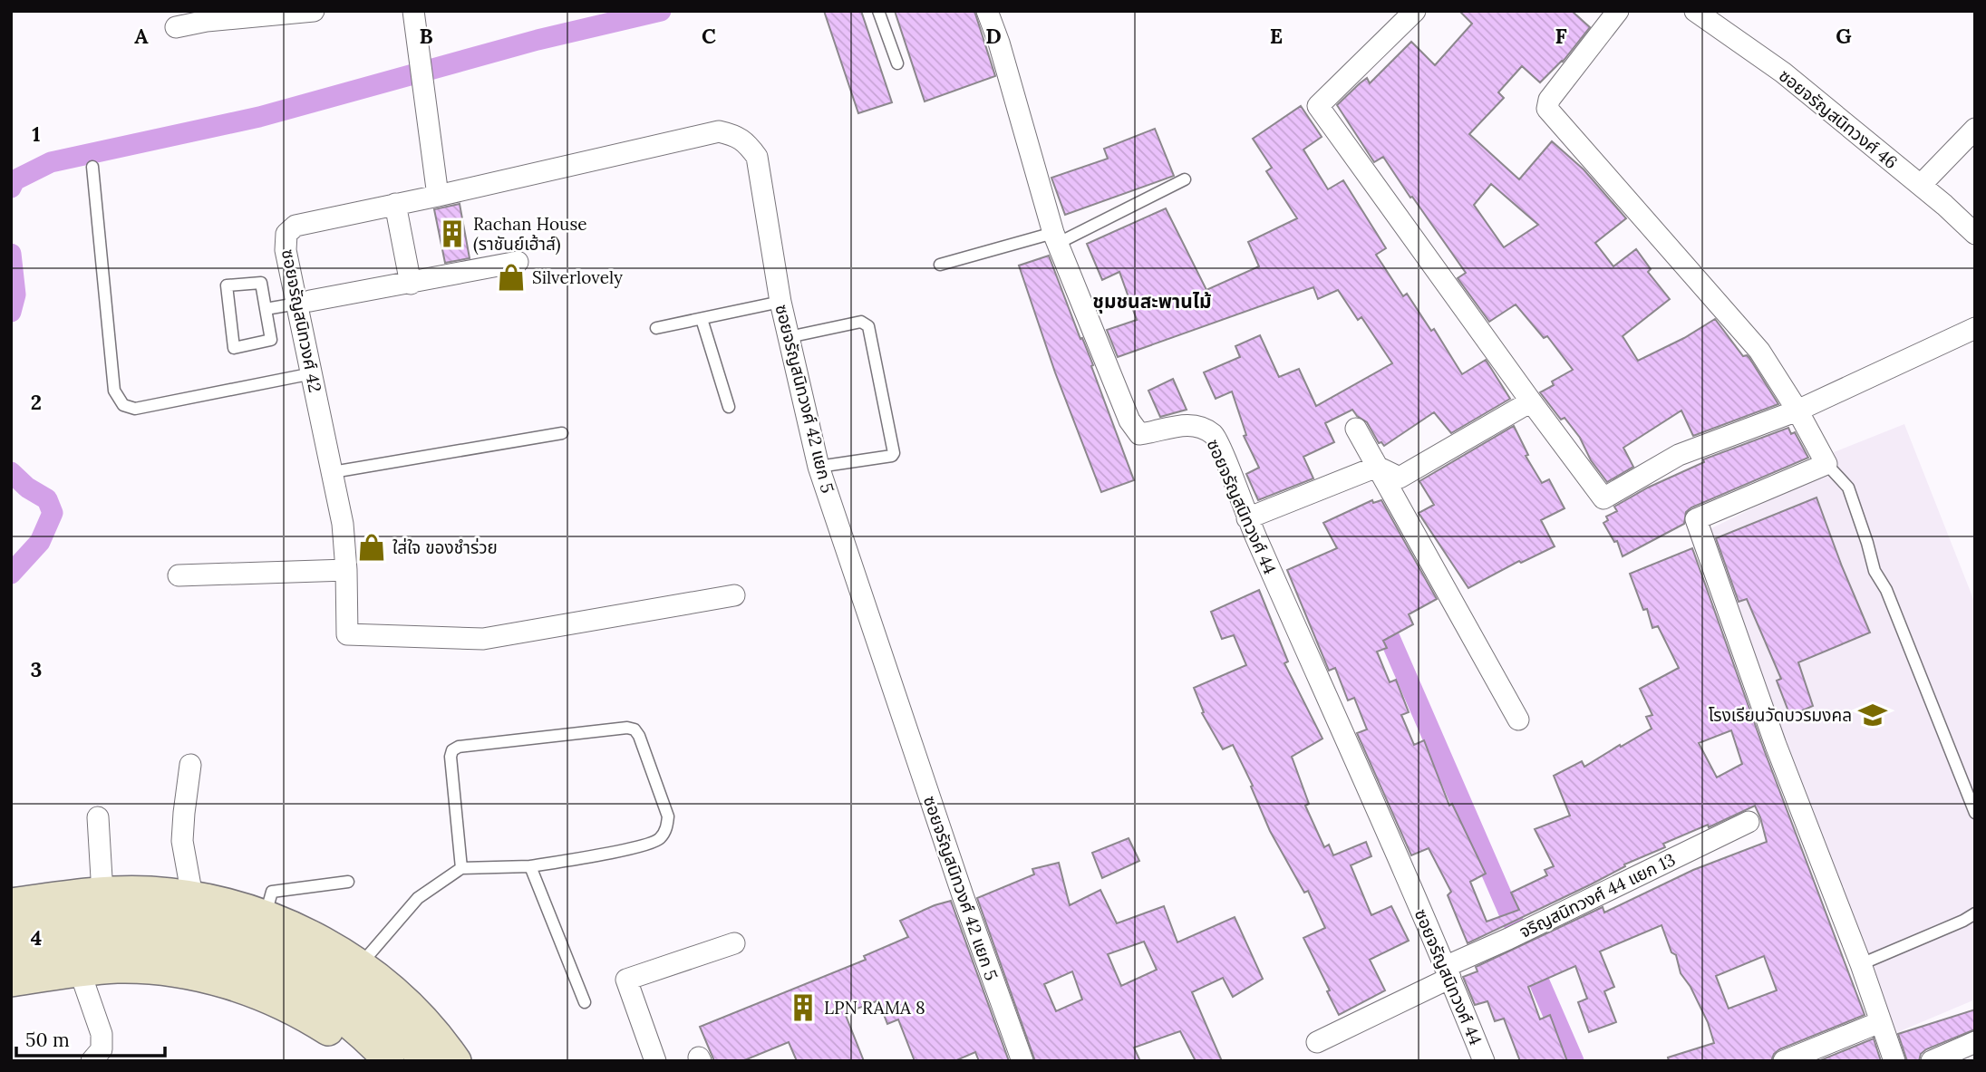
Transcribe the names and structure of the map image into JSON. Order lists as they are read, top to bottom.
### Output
{
  "streets": {
    "street": [
      "ซอยจรัญสนิทวงศ์ 46",
      "ซอยจรัญสนิทวงศ์ 42",
      "ซอยจรัญสนิทวงศ์ 42 แยก 5",
      "ซอยจรัญสนิทวงศ์ 44",
      "จริญสนิทวงศ์ 44 แยก 13"
    ]
  },
  "crossings": [
    ["ซอยจรัญสนิทวงศ์ 42", "ซอยจรัญสนิทวงศ์ 42 แยก 5"],
    ["ซอยจรัญสนิทวงศ์ 44", "จริญสนิทวงศ์ 44 แยก 13"]
  ],
  "districts": ["ชุมชนสะพานไม้"],
  "places": {
    "building": ["Rachan House (ราชันย์เฮ้าส์)", "LPN RAMA 8"],
    "shop": ["Silverlovely", "ใส่ใจ ของชำร่วย"],
    "school or university": ["โรงเรียนวัดบวรมงคล"]
  },
  "scale_bar": "50 m",
  "grid": {
    "columns": [
      "A",
      "B",
      "C",
      "D",
      "E",
      "F",
      "G"
    ],
    "rows": [
      "1",
      "2",
      "3",
      "4"
    ]
  }
}
